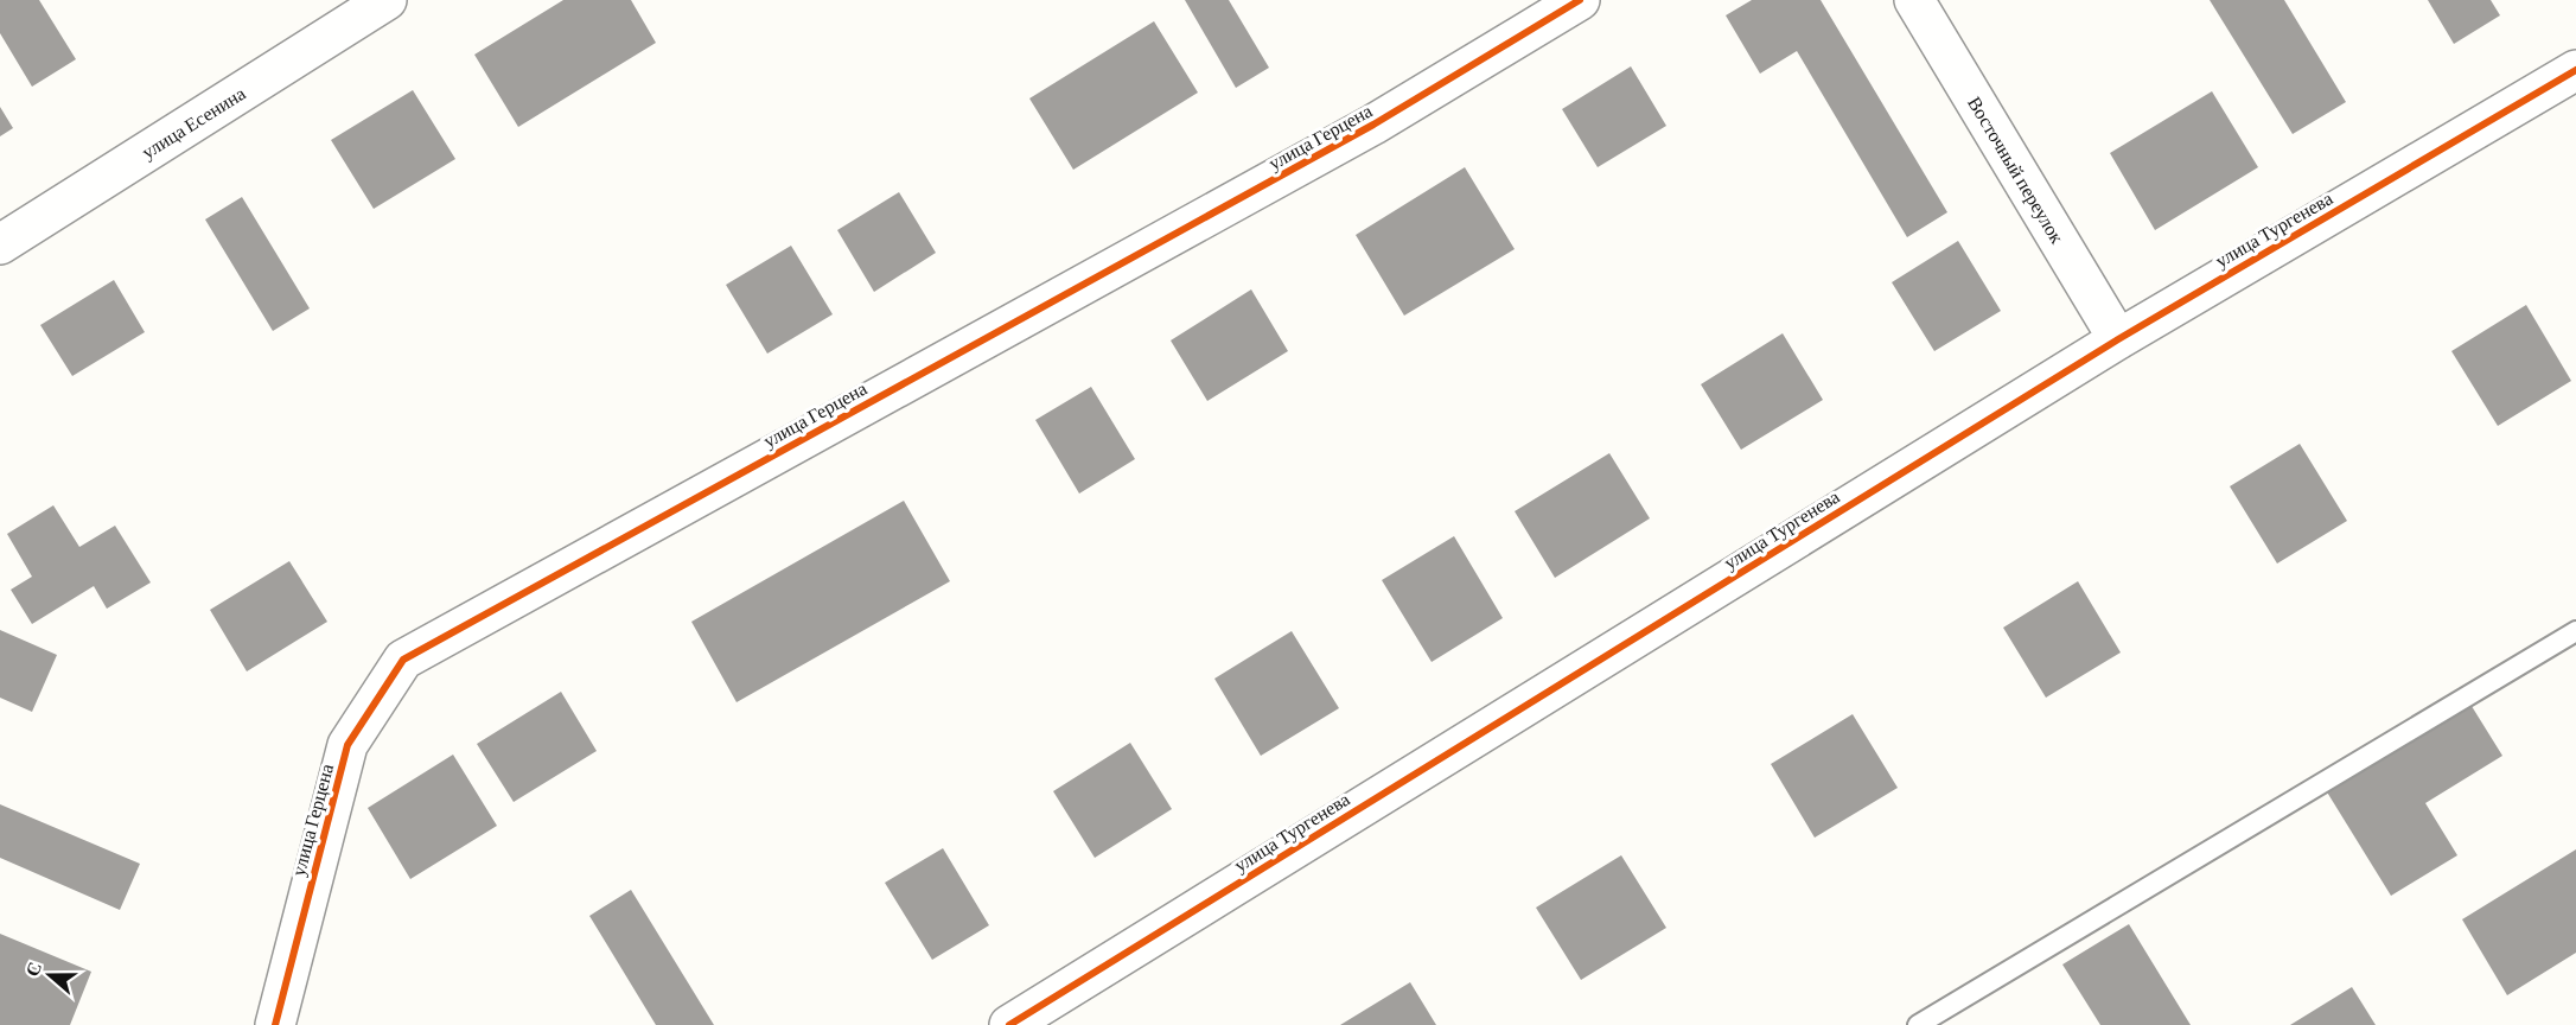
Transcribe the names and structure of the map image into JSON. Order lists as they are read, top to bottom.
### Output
{
  "streets": {
    "street": [
      "улица Есенина",
      "улица Герцена",
      "Восточный переулок",
      "улица Тургенева"
    ]
  },
  "crossings": [
    ["Восточный переулок", "улица Тургенева"]
  ],
  "north": "left"
}
